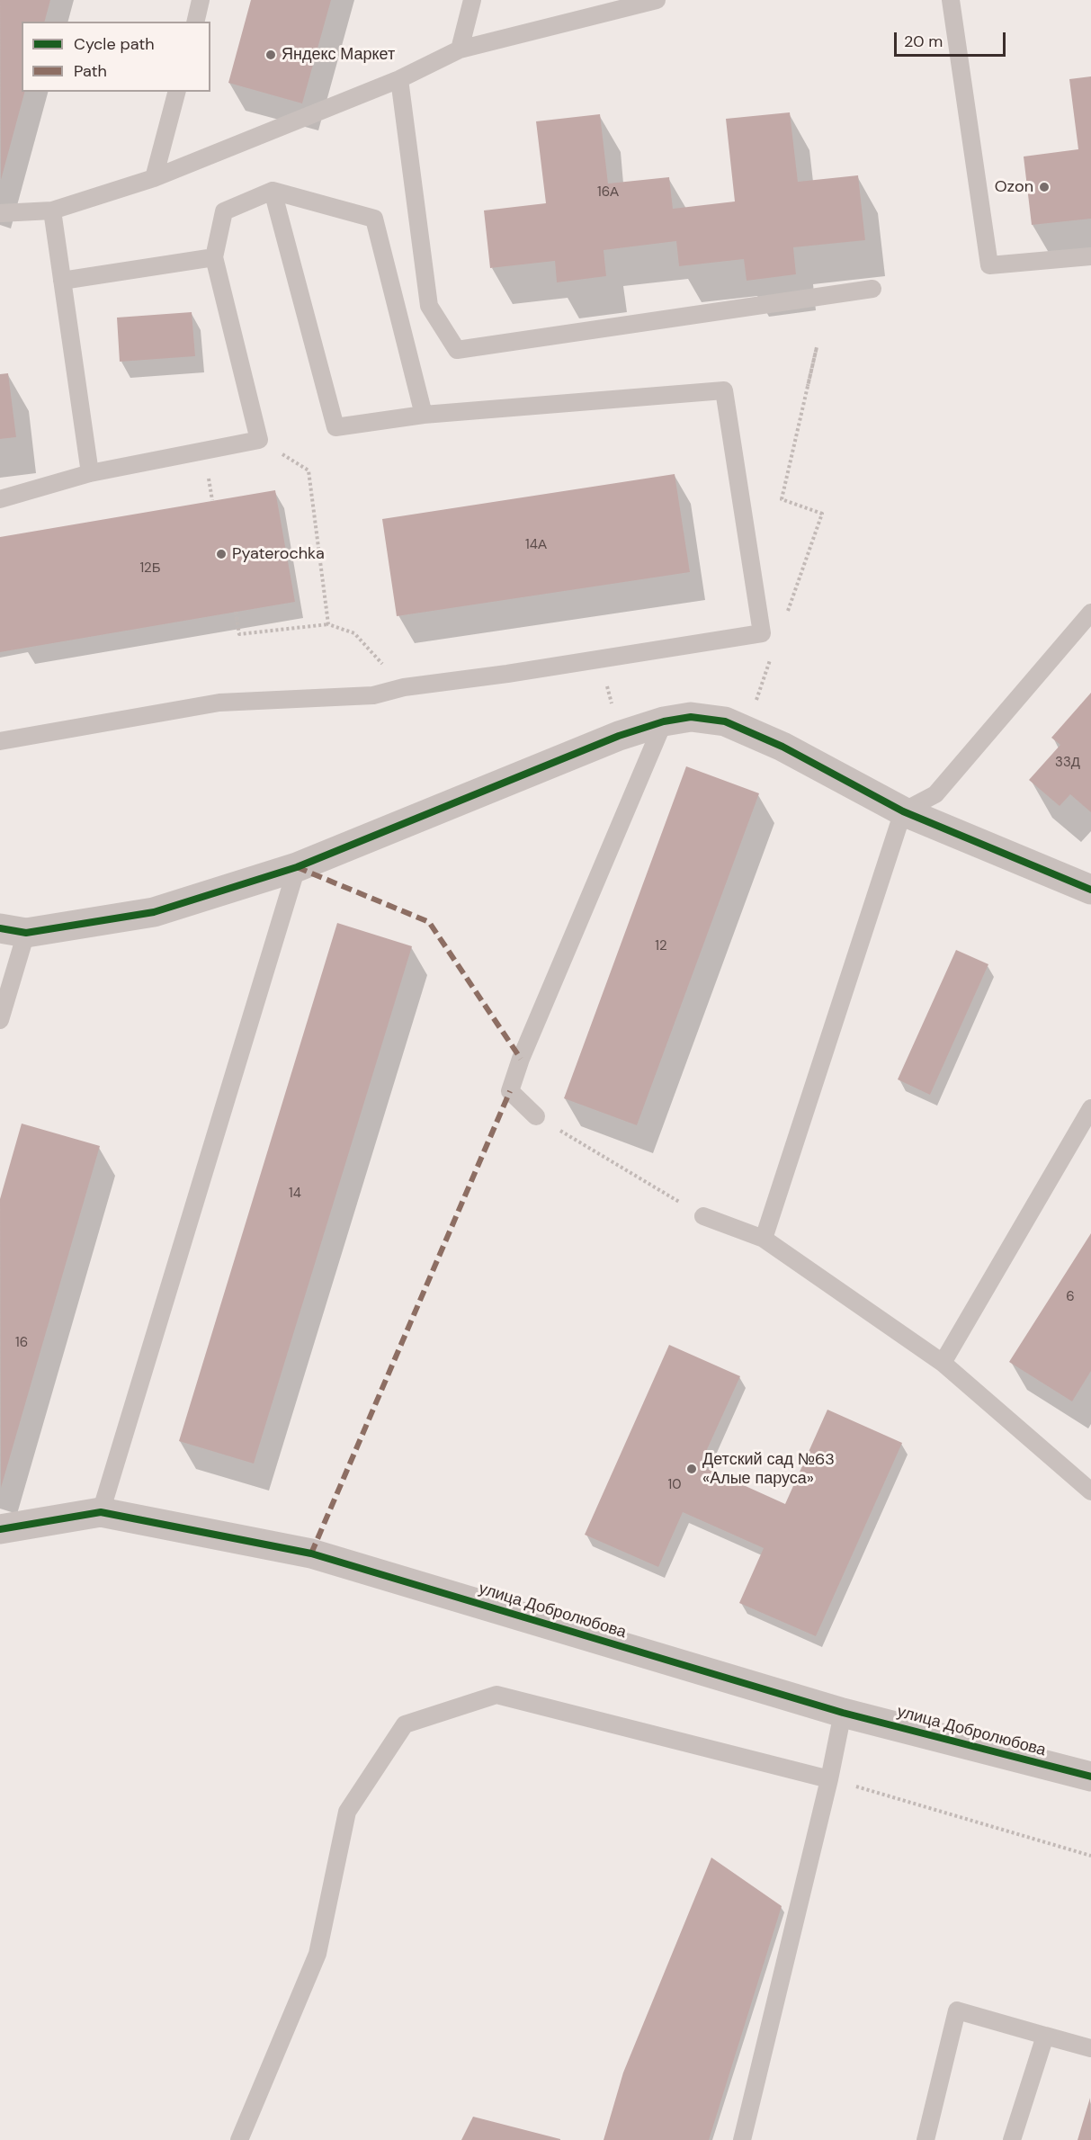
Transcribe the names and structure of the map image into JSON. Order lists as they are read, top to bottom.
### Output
{
  "streets": {
    "street": ["улица Добролюбова"]
  },
  "places": [
    "Яндекс Маркет",
    "Ozon",
    "Pyaterochka",
    "Детский сад №63 «Алые паруса»"
  ],
  "house_numbers": [
    "16А",
    "14А",
    "12Б",
    "33Д",
    "12",
    "14",
    "6",
    "16",
    "10"
  ],
  "legend": ["Cycle path", "Path"],
  "scale_bar": "20 m"
}
